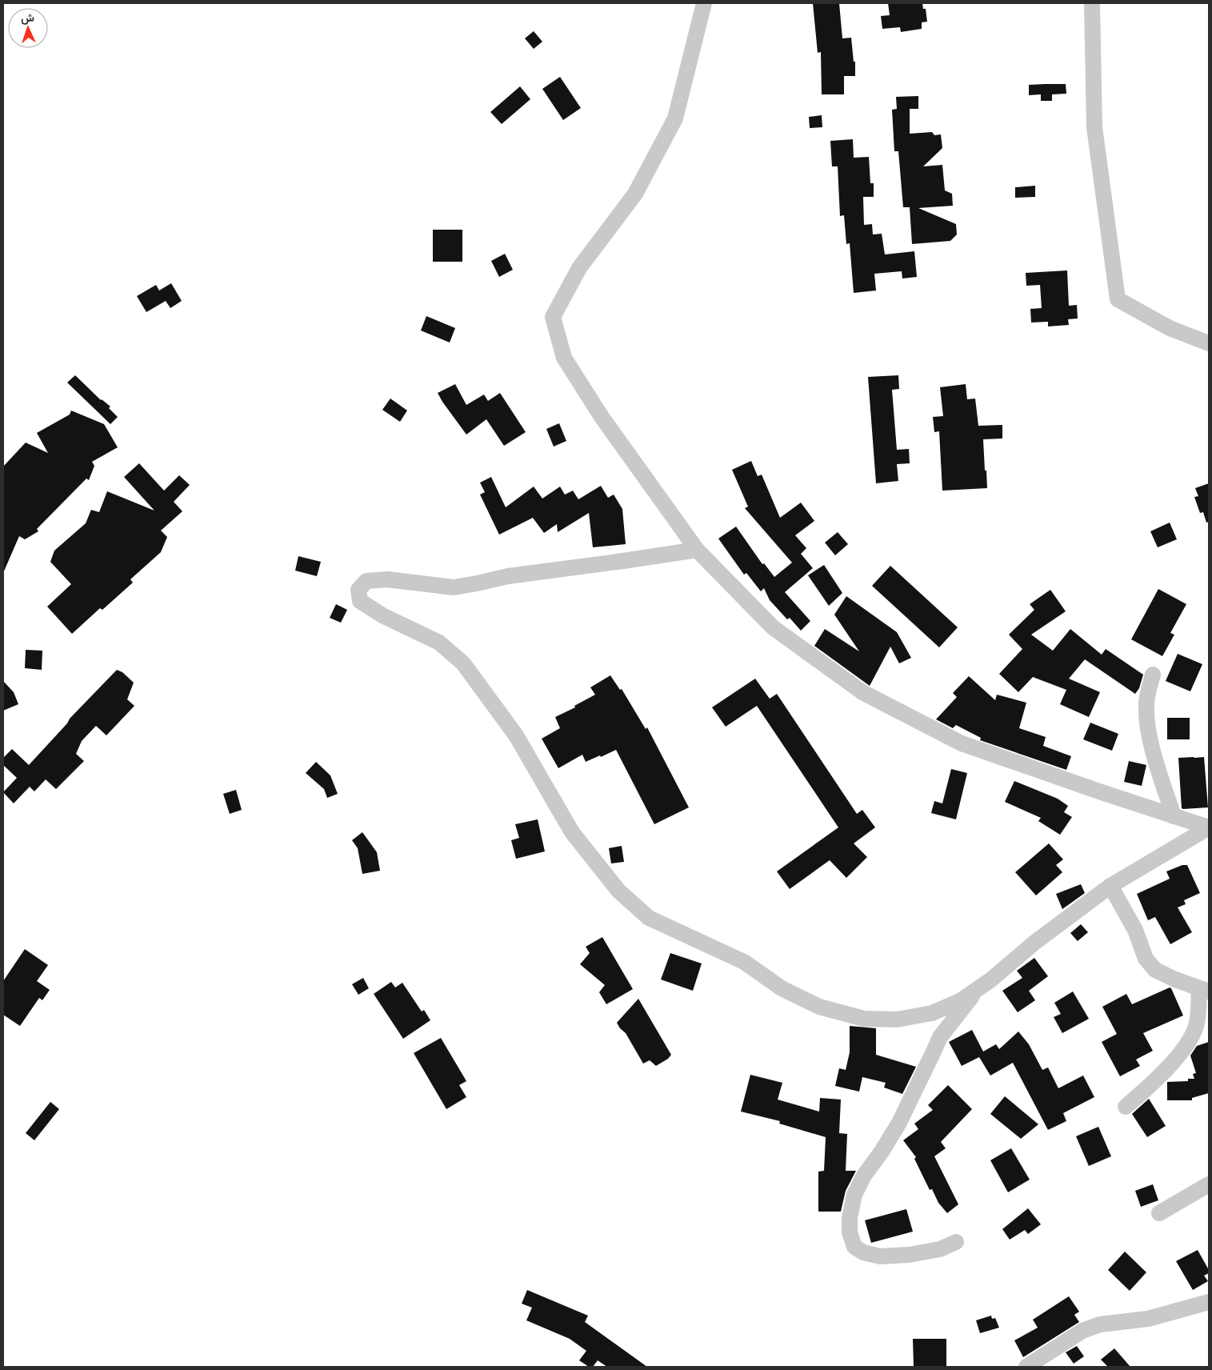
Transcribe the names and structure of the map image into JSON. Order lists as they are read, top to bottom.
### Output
{
  "north": "top"
}
